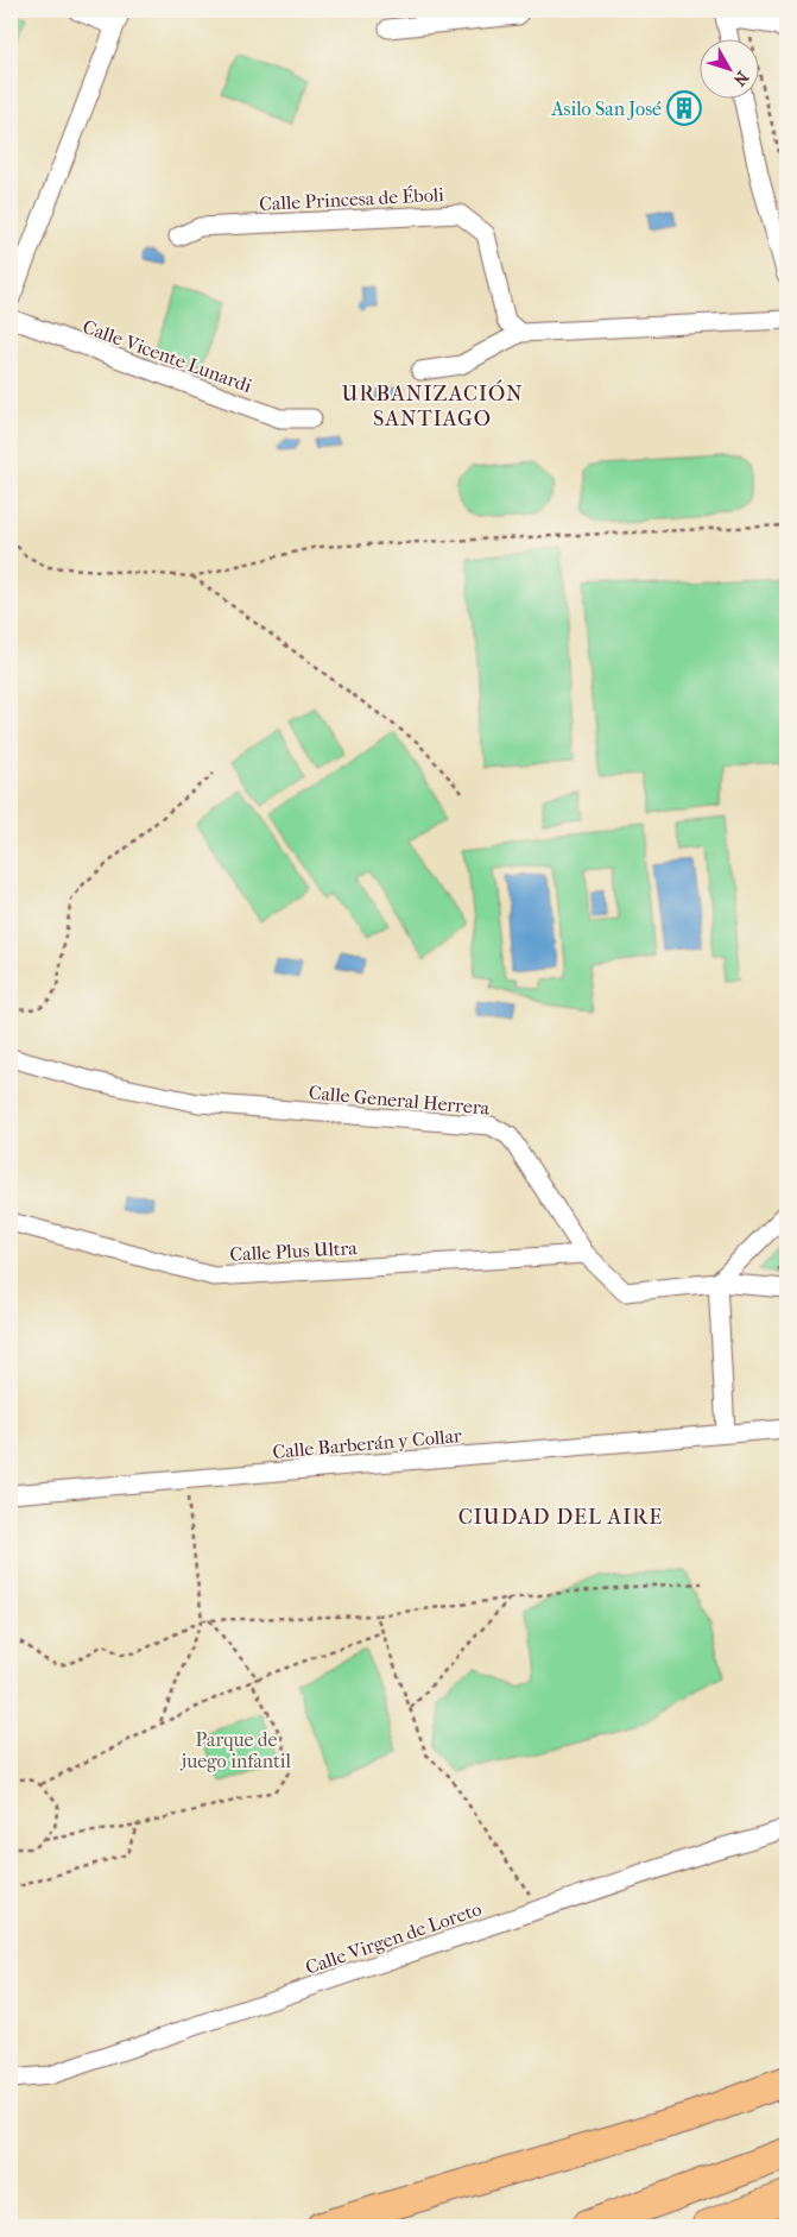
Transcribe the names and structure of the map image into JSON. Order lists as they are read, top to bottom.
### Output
{
  "streets": {
    "street": [
      "Calle Princesa de Éboli",
      "Calle Vicente Lunardi",
      "Calle General Herrera",
      "Calle Plus Ultra",
      "Calle Barberán y Collar",
      "Calle Virgen de Loreto"
    ]
  },
  "crossings": [
    ["Calle General Herrera", "Calle Plus Ultra"]
  ],
  "districts": ["URBANIZACIÓN SANTIAGO", "CIUDAD DEL AIRE"],
  "parks": ["Parque de juego infantil"],
  "places": {
    "building": ["Asilo San José"]
  },
  "north": "bottom right"
}
